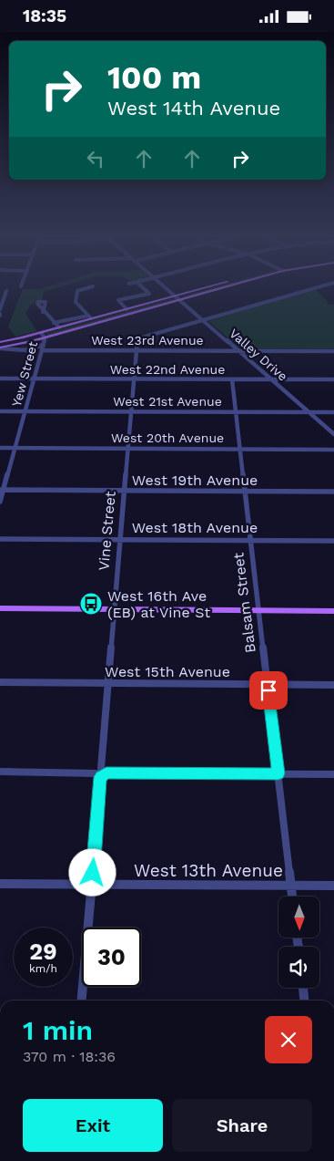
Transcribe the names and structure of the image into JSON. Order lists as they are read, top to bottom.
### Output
{
  "streets": {
    "street": [
      "West 23rd Avenue",
      "Valley Drive",
      "West 22nd Avenue",
      "Yew Street",
      "West 21st Avenue",
      "West 20th Avenue",
      "West 19th Avenue",
      "West 18th Avenue",
      "Vine Street",
      "Balsam Street",
      "West 15th Avenue",
      "West 13th Avenue"
    ]
  },
  "crossings": [
    ["West 23rd Avenue", "Valley Drive"],
    ["West 23rd Avenue", "Yew Street"],
    ["West 23rd Avenue", "Vine Street"],
    ["Valley Drive", "West 22nd Avenue"],
    ["Valley Drive", "West 21st Avenue"],
    ["West 22nd Avenue", "Yew Street"],
    ["West 22nd Avenue", "Vine Street"],
    ["West 22nd Avenue", "Balsam Street"],
    ["Yew Street", "West 21st Avenue"],
    ["Yew Street", "West 20th Avenue"],
    ["Yew Street", "West 19th Avenue"],
    ["West 21st Avenue", "Vine Street"],
    ["West 21st Avenue", "Balsam Street"],
    ["West 20th Avenue", "Vine Street"],
    ["West 20th Avenue", "Balsam Street"],
    ["West 19th Avenue", "Vine Street"],
    ["West 19th Avenue", "Balsam Street"],
    ["West 18th Avenue", "Vine Street"],
    ["West 18th Avenue", "Balsam Street"],
    ["Vine Street", "West 15th Avenue"],
    ["Vine Street", "West 13th Avenue"],
    ["Balsam Street", "West 15th Avenue"],
    ["Balsam Street", "West 13th Avenue"]
  ],
  "places": {
    "bus stop": ["West 16th Ave (EB) at Vine St"]
  },
  "north": "bottom",
  "page": {
    "status": "18:35",
    "turn": ["100 m", "West 14th Avenue"],
    "speed": "29 km/h",
    "limit": "30",
    "heading": ["1 min", "370 m · 18:36"],
    "buttons": ["Exit", "Share"]
  }
}
